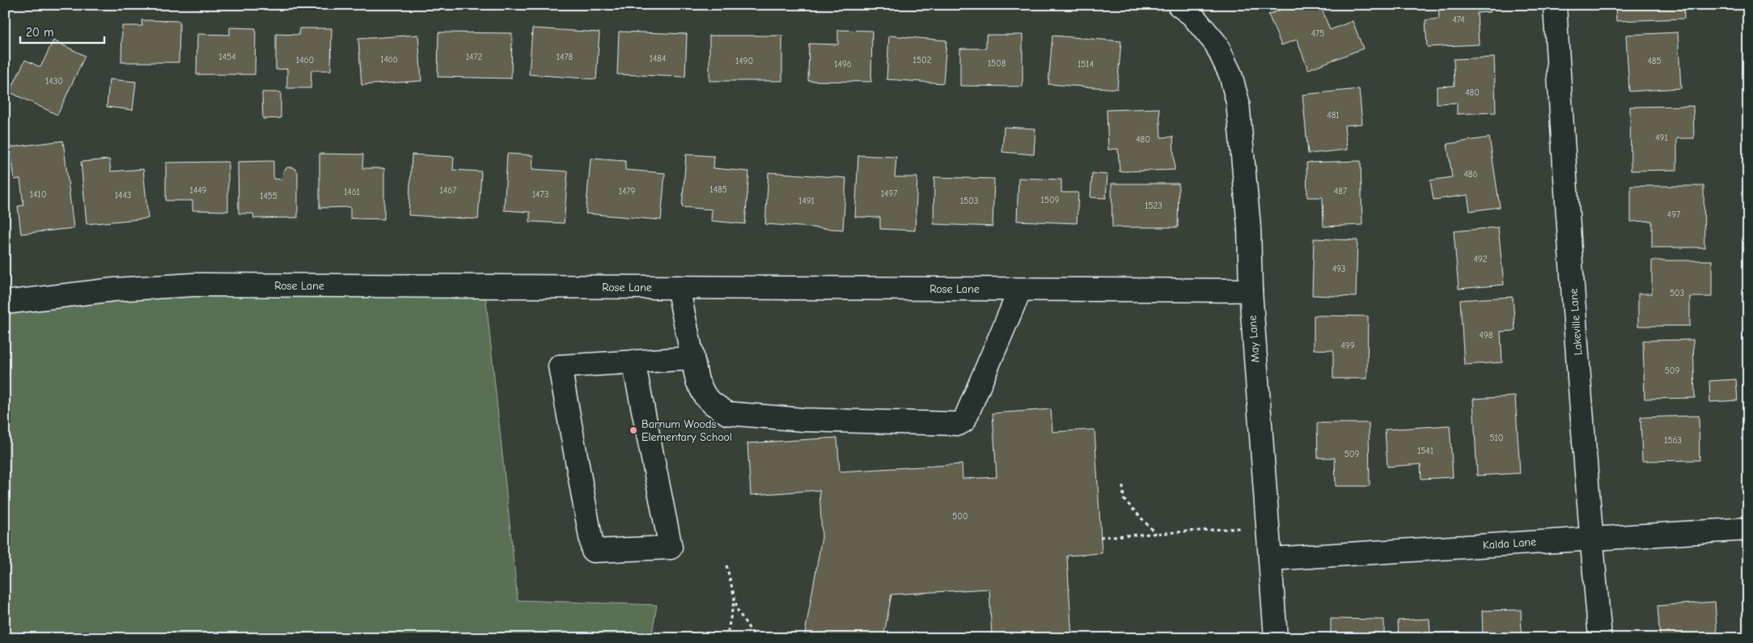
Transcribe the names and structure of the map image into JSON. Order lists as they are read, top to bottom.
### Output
{
  "streets": {
    "street": [
      "Rose Lane",
      "Lakeville Lane",
      "May Lane",
      "Kalda Lane"
    ]
  },
  "crossings": [
    ["Rose Lane", "May Lane"],
    ["Lakeville Lane", "Kalda Lane"],
    ["May Lane", "Kalda Lane"]
  ],
  "places": ["Barnum Woods Elementary School"],
  "house_numbers": [
    "474",
    "475",
    "1454",
    "1472",
    "1478",
    "1484",
    "1466",
    "1460",
    "1502",
    "1490",
    "485",
    "1508",
    "1496",
    "1514",
    "1430",
    "480",
    "481",
    "491",
    "480",
    "486",
    "1485",
    "1449",
    "1467",
    "1479",
    "487",
    "1461",
    "1497",
    "1410",
    "1473",
    "1443",
    "1455",
    "1509",
    "1491",
    "1503",
    "1523",
    "497",
    "492",
    "493",
    "503",
    "498",
    "499",
    "509",
    "510",
    "1563",
    "1541",
    "509",
    "500"
  ],
  "scale_bar": "20 m"
}
